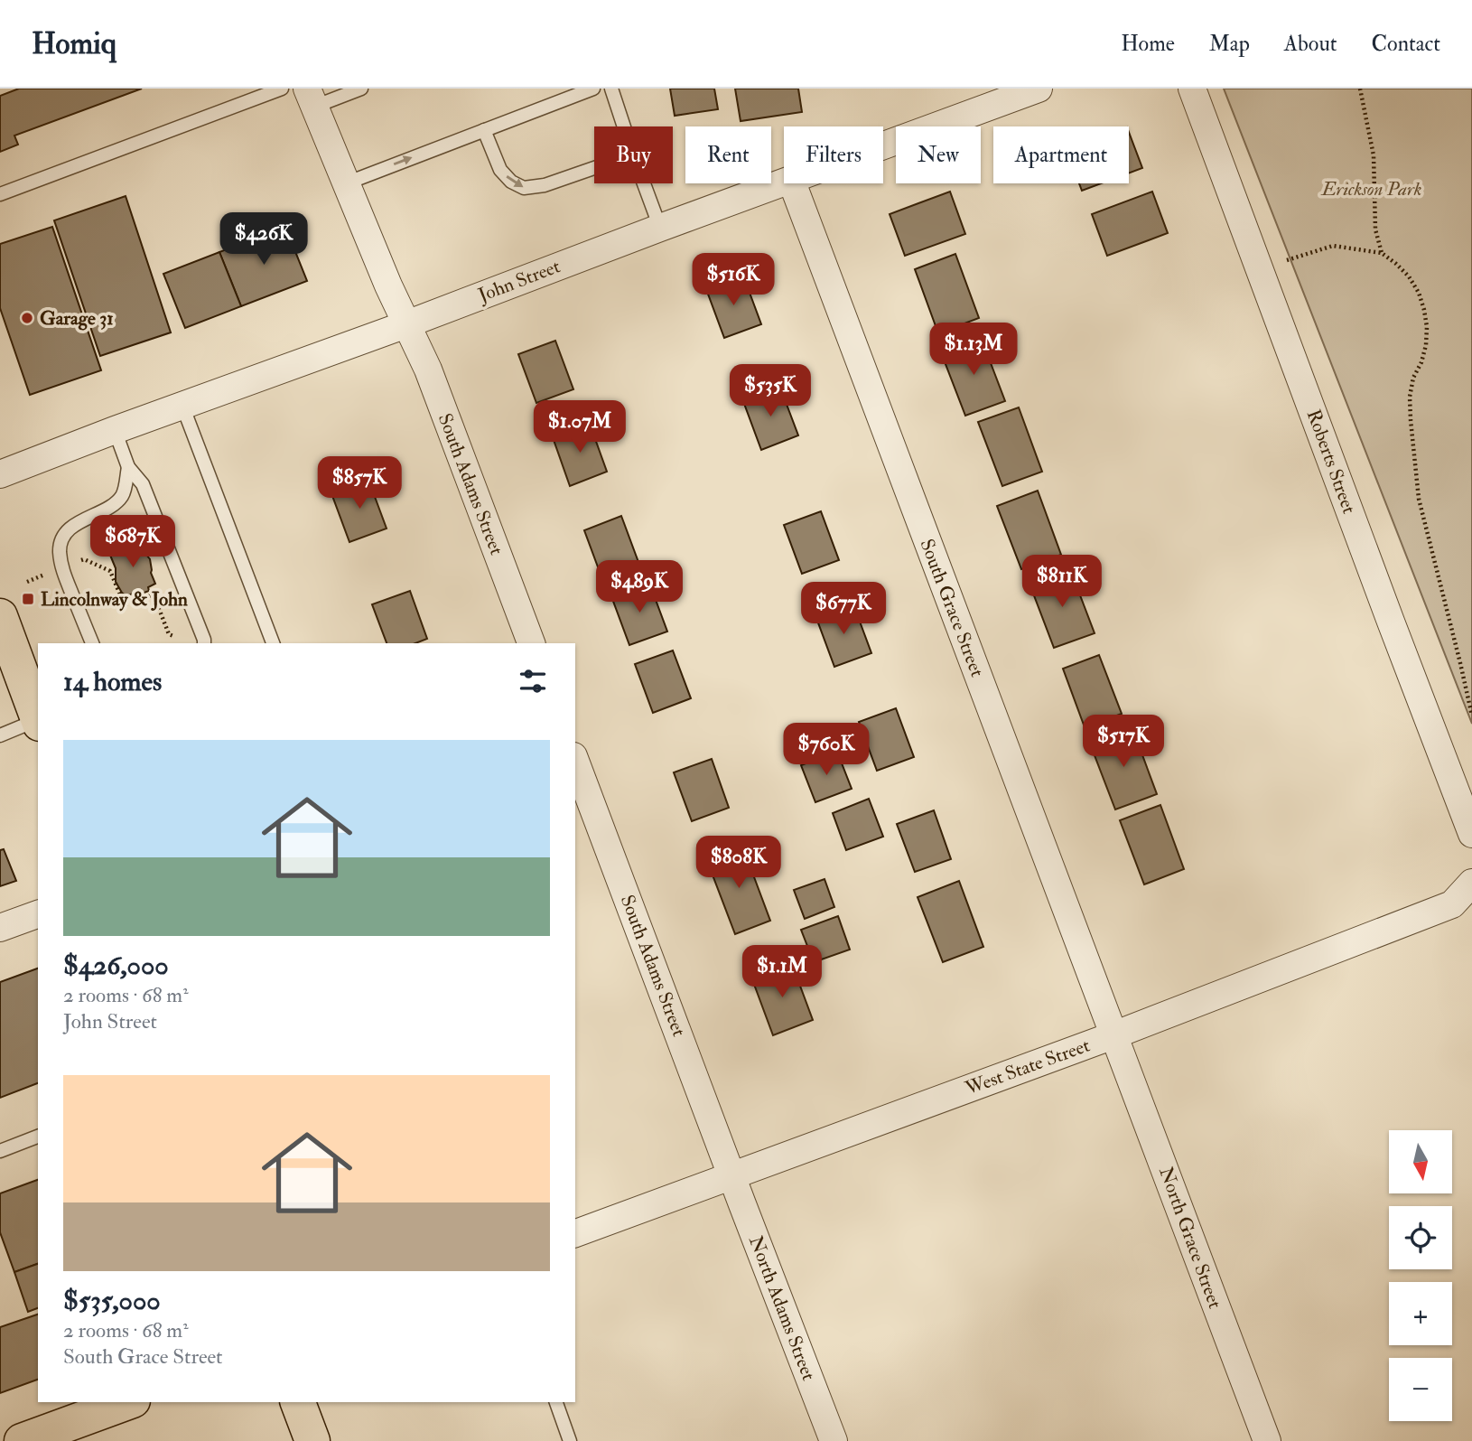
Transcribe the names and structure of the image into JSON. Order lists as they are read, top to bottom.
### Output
{
  "streets": {
    "street": [
      "John Street",
      "Roberts Street",
      "South Adams Street",
      "South Grace Street",
      "West State Street",
      "North Grace Street",
      "North Adams Street"
    ]
  },
  "crossings": [
    ["John Street", "South Adams Street"],
    ["South Adams Street", "West State Street"],
    ["South Adams Street", "North Adams Street"],
    ["South Grace Street", "West State Street"],
    ["South Grace Street", "North Grace Street"],
    ["West State Street", "North Grace Street"],
    ["West State Street", "North Adams Street"]
  ],
  "parks": ["Erickson Park"],
  "places": {
    "other": ["Garage 31"],
    "transit": ["Lincolnway & John"]
  },
  "north": "bottom",
  "page": {
    "header": "Homiq",
    "nav": [
      "Home",
      "Map",
      "About",
      "Contact"
    ],
    "chip": [
      "Buy",
      "Rent",
      "Filters",
      "New",
      "Apartment"
    ],
    "price": [
      "$426K",
      "$516K",
      "$1.13M",
      "$535K",
      "$1.07M",
      "$857K",
      "$687K",
      "$811K",
      "$489K",
      "$677K",
      "$517K",
      "$760K",
      "$808K",
      "$1.1M"
    ],
    "heading": "14 homes",
    "list": [
      {
        "name": "$426,000",
        "note": "2 rooms · 68 m² · John Street"
      },
      {
        "name": "$535,000",
        "note": "2 rooms · 68 m² · South Grace Street"
      }
    ],
    "map_buttons": ["+", "−"]
  }
}
